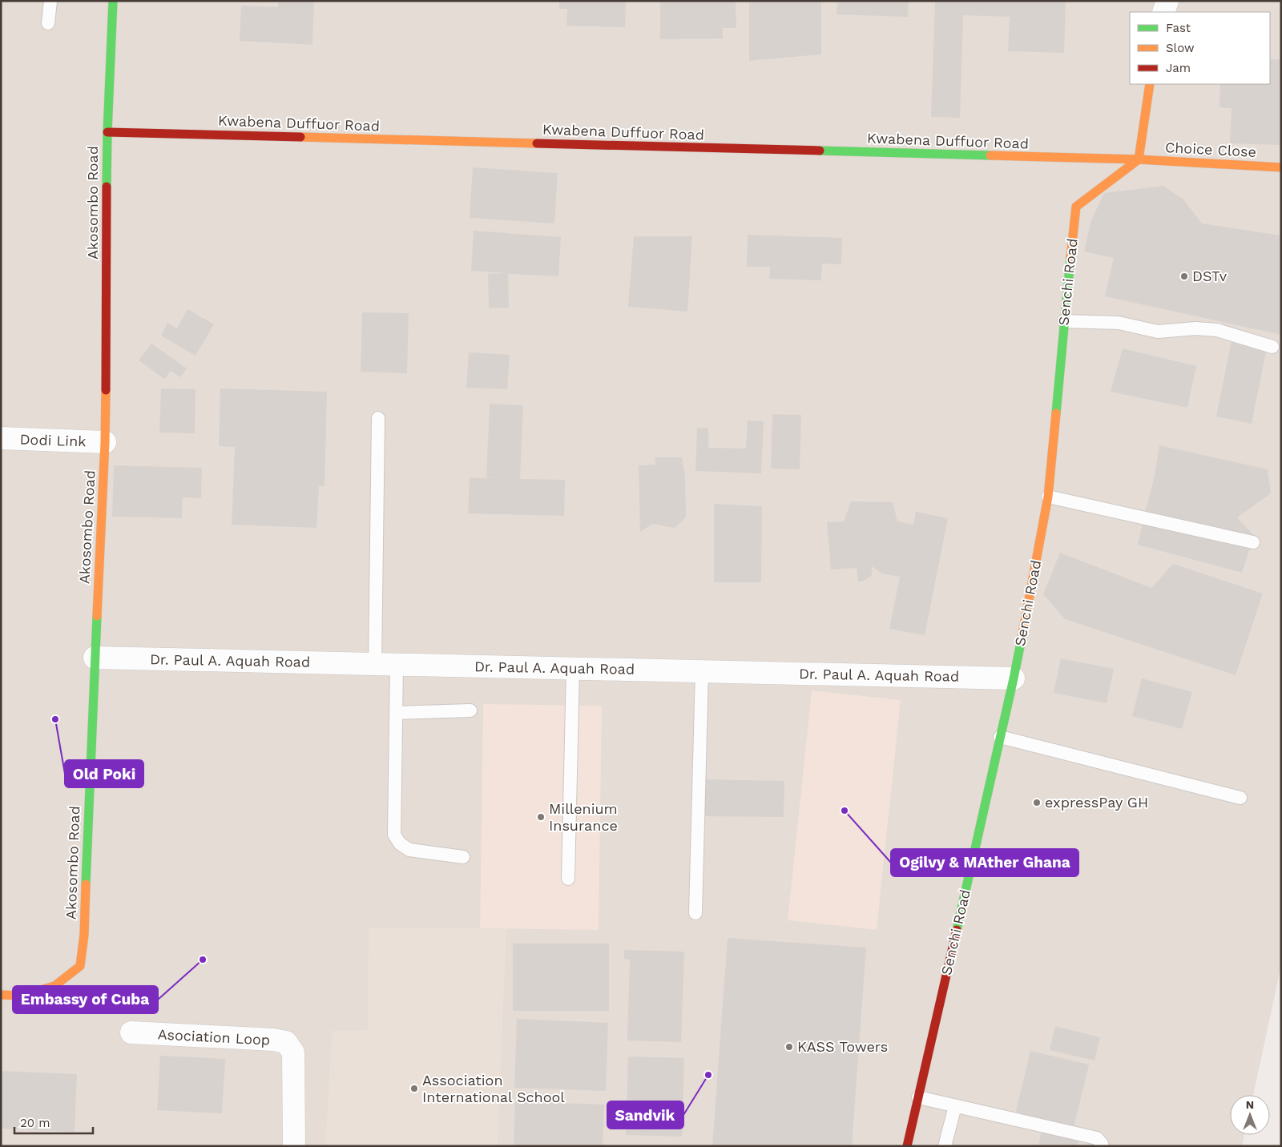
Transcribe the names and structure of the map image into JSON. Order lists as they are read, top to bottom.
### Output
{
  "streets": {
    "street": [
      "Kwabena Duffuor Road",
      "Choice Close",
      "Akosombo Road",
      "Senchi Road",
      "Dodi Link",
      "Dr. Paul A. Aquah Road",
      "Asociation Loop"
    ]
  },
  "crossings": [
    ["Kwabena Duffuor Road", "Choice Close"],
    ["Kwabena Duffuor Road", "Akosombo Road"],
    ["Kwabena Duffuor Road", "Senchi Road"],
    ["Choice Close", "Senchi Road"],
    ["Akosombo Road", "Dodi Link"],
    ["Akosombo Road", "Dr. Paul A. Aquah Road"],
    ["Senchi Road", "Dr. Paul A. Aquah Road"]
  ],
  "places": [
    "DSTv",
    "Old Poki",
    "expressPay GH",
    "Ogilvy & MAther Ghana",
    "Millenium Insurance",
    "Embassy of Cuba",
    "KASS Towers",
    "Sandvik",
    "Association International School"
  ],
  "legend": ["Fast", "Slow", "Jam"],
  "scale_bar": "20 m",
  "north": "top"
}
